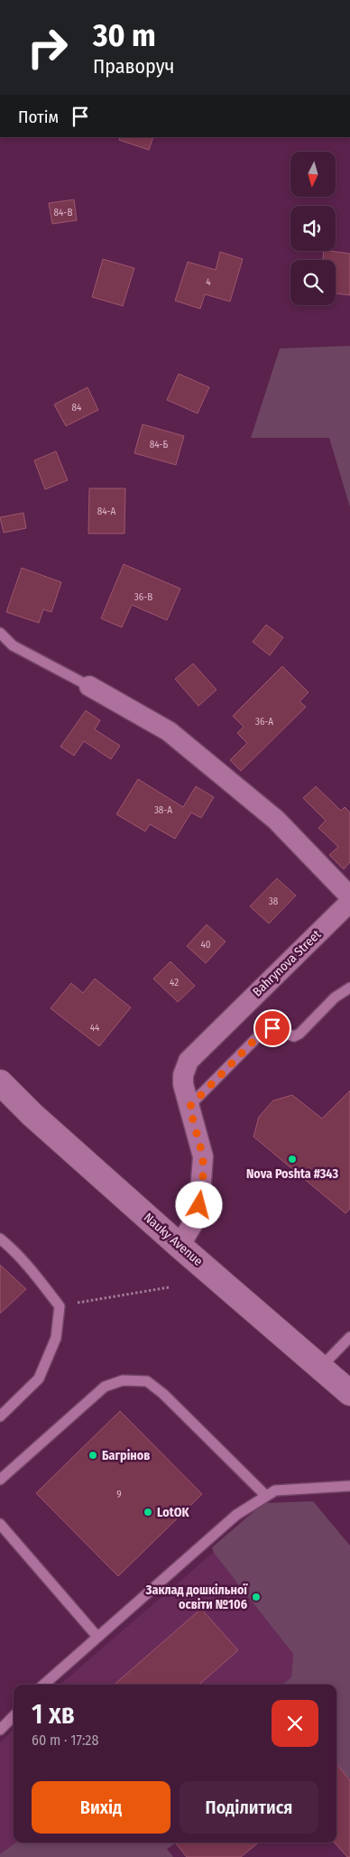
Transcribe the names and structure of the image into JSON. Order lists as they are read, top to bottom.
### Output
{
  "streets": {
    "main road": ["Nauky Avenue"],
    "street": ["Bahrynova Street"]
  },
  "crossings": [
    ["Bahrynova Street", "Nauky Avenue"]
  ],
  "places": [
    "Nova Poshta #343",
    "Багрінов",
    "LotOK",
    "Заклад дошкільної освіти №106"
  ],
  "house_numbers": [
    "84-В",
    "4",
    "84",
    "84-Б",
    "84-А",
    "36-В",
    "36-А",
    "38-А",
    "38",
    "40",
    "42",
    "44",
    "9"
  ],
  "north": "bottom",
  "page": {
    "turn": ["30 m", "Праворуч"],
    "then": "Потім",
    "heading": ["1 хв", "60 m · 17:28"],
    "buttons": ["Вихід", "Поділитися"]
  }
}
